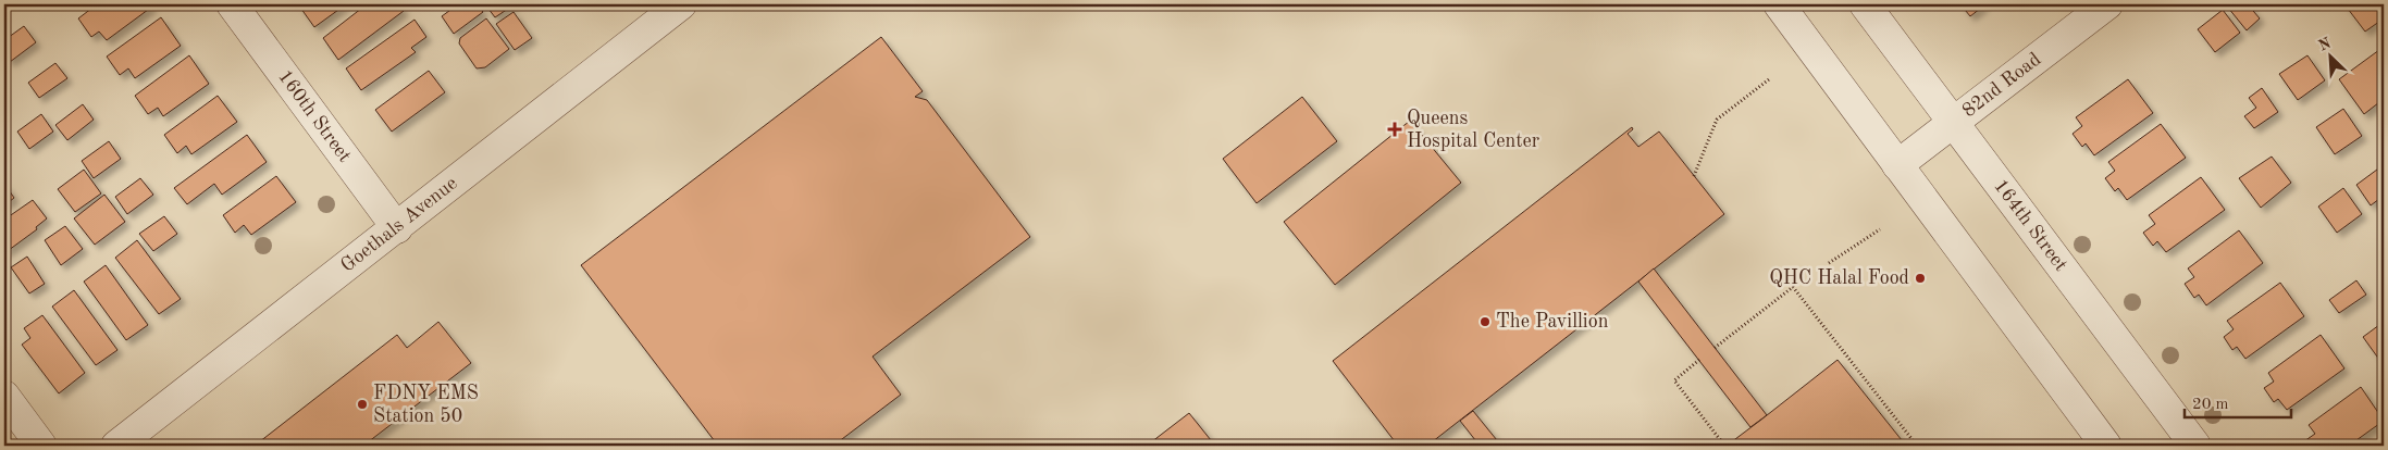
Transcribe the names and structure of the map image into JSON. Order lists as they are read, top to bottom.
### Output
{
  "streets": {
    "street": [
      "82nd Road",
      "160th Street",
      "164th Street",
      "Goethals Avenue"
    ]
  },
  "crossings": [
    ["82nd Road", "164th Street"],
    ["160th Street", "Goethals Avenue"]
  ],
  "places": {
    "health": ["Queens Hospital Center"],
    "other": ["QHC Halal Food", "The Pavillion", "FDNY EMS Station 50"]
  },
  "scale_bar": "20 m",
  "north": "top left"
}
